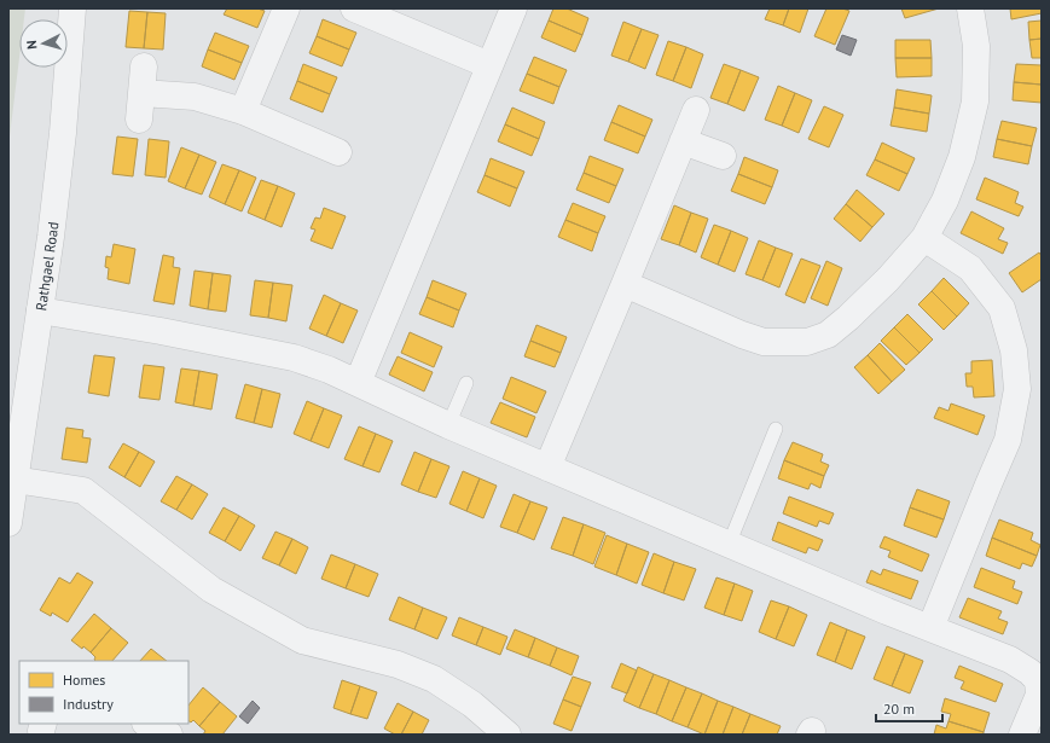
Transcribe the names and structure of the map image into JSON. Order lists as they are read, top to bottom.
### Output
{
  "streets": {
    "street": ["Rathgael Road"]
  },
  "legend": ["Homes", "Industry"],
  "scale_bar": "20 m",
  "north": "left"
}
